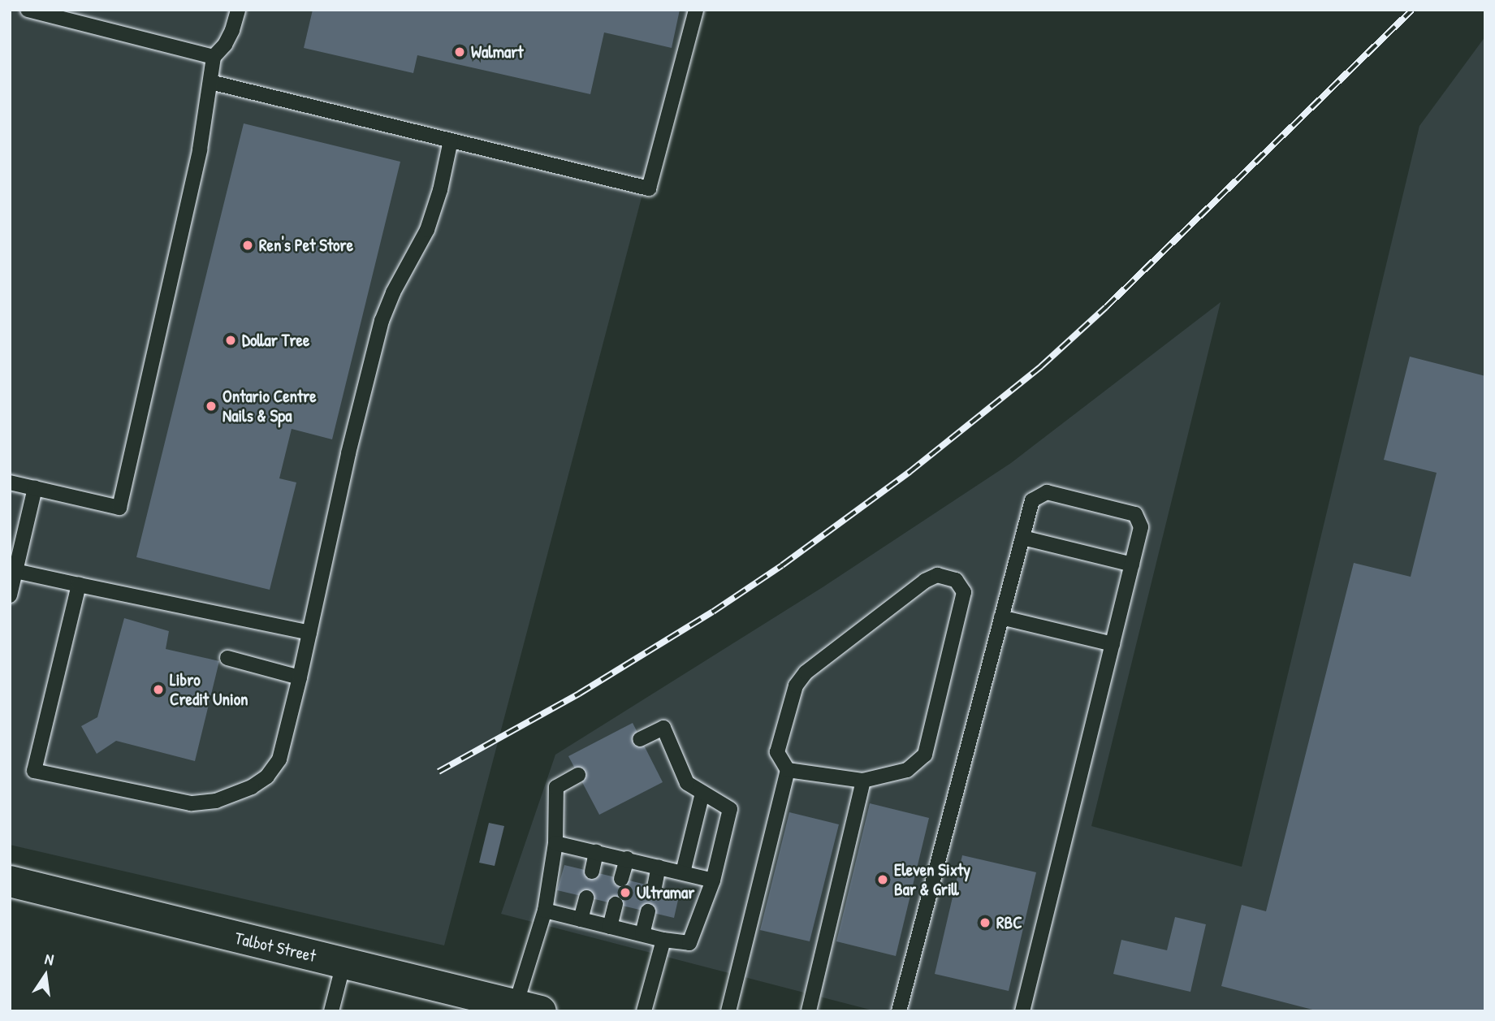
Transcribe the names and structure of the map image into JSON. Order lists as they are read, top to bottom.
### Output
{
  "streets": {
    "main road": ["Talbot Street"]
  },
  "places": [
    "Walmart",
    "Ren's Pet Store",
    "Dollar Tree",
    "Ontario Centre Nails & Spa",
    "Libro Credit Union",
    "Eleven Sixty Bar & Grill",
    "Ultramar",
    "RBC"
  ],
  "north": "top"
}
